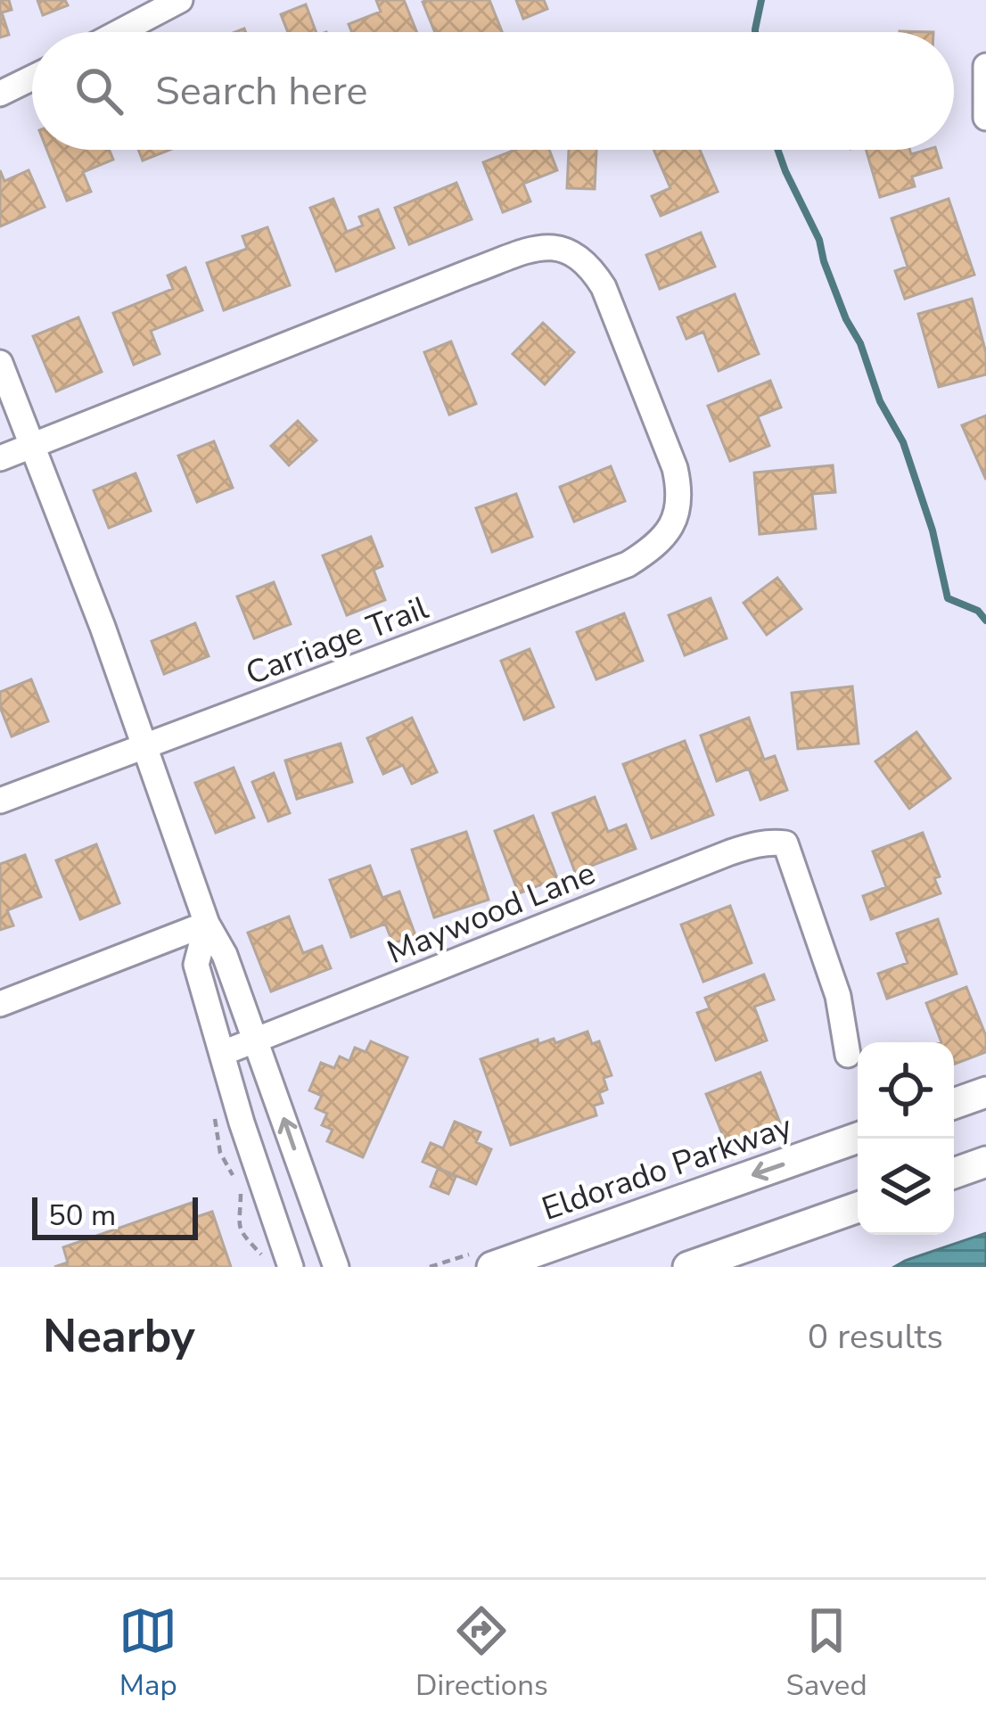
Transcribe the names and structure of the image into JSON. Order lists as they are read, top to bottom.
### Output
{
  "streets": {
    "main road": ["Eldorado Parkway"],
    "street": ["Carriage Trail", "Maywood Lane"]
  },
  "scale_bar": "50 m",
  "page": {
    "search": "Search here",
    "scale": "50 m",
    "heading": ["Nearby", "0 results"],
    "nav": ["Map", "Directions", "Saved"]
  }
}
